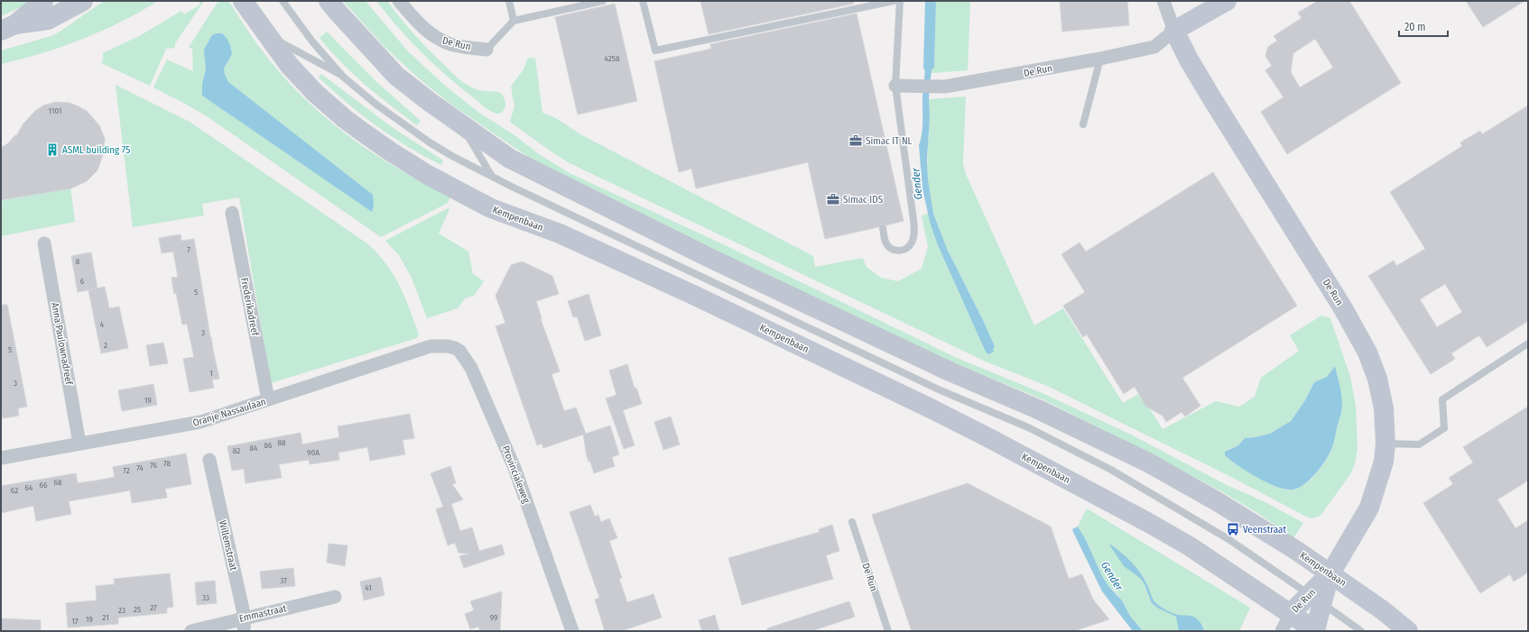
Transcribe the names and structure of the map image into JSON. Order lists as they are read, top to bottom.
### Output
{
  "streets": {
    "main road": ["De Run", "Kempenbaan"],
    "street": [
      "Frederikadreef",
      "Anna Paulownadreef",
      "Oranje Nassaulaan",
      "Provincialeweg",
      "Willemstraat",
      "Emmastraat"
    ]
  },
  "crossings": [
    ["De Run", "Kempenbaan"],
    ["Frederikadreef", "Oranje Nassaulaan"],
    ["Anna Paulownadreef", "Oranje Nassaulaan"],
    ["Oranje Nassaulaan", "Provincialeweg"],
    ["Willemstraat", "Emmastraat"]
  ],
  "water": ["Gender"],
  "places": {
    "office": ["Simac IT NL", "Simac IDS"],
    "building": ["ASML building 75"],
    "bus stop": ["Veenstraat"]
  },
  "house_numbers": [
    "4258",
    "1101",
    "7",
    "8",
    "6",
    "5",
    "4",
    "3",
    "2",
    "5",
    "1",
    "3",
    "19",
    "88",
    "86",
    "84",
    "82",
    "90A",
    "78",
    "76",
    "74",
    "72",
    "68",
    "66",
    "64",
    "62",
    "37",
    "41",
    "33",
    "27",
    "25",
    "23",
    "21",
    "99",
    "19",
    "17"
  ],
  "scale_bar": "20 m"
}
